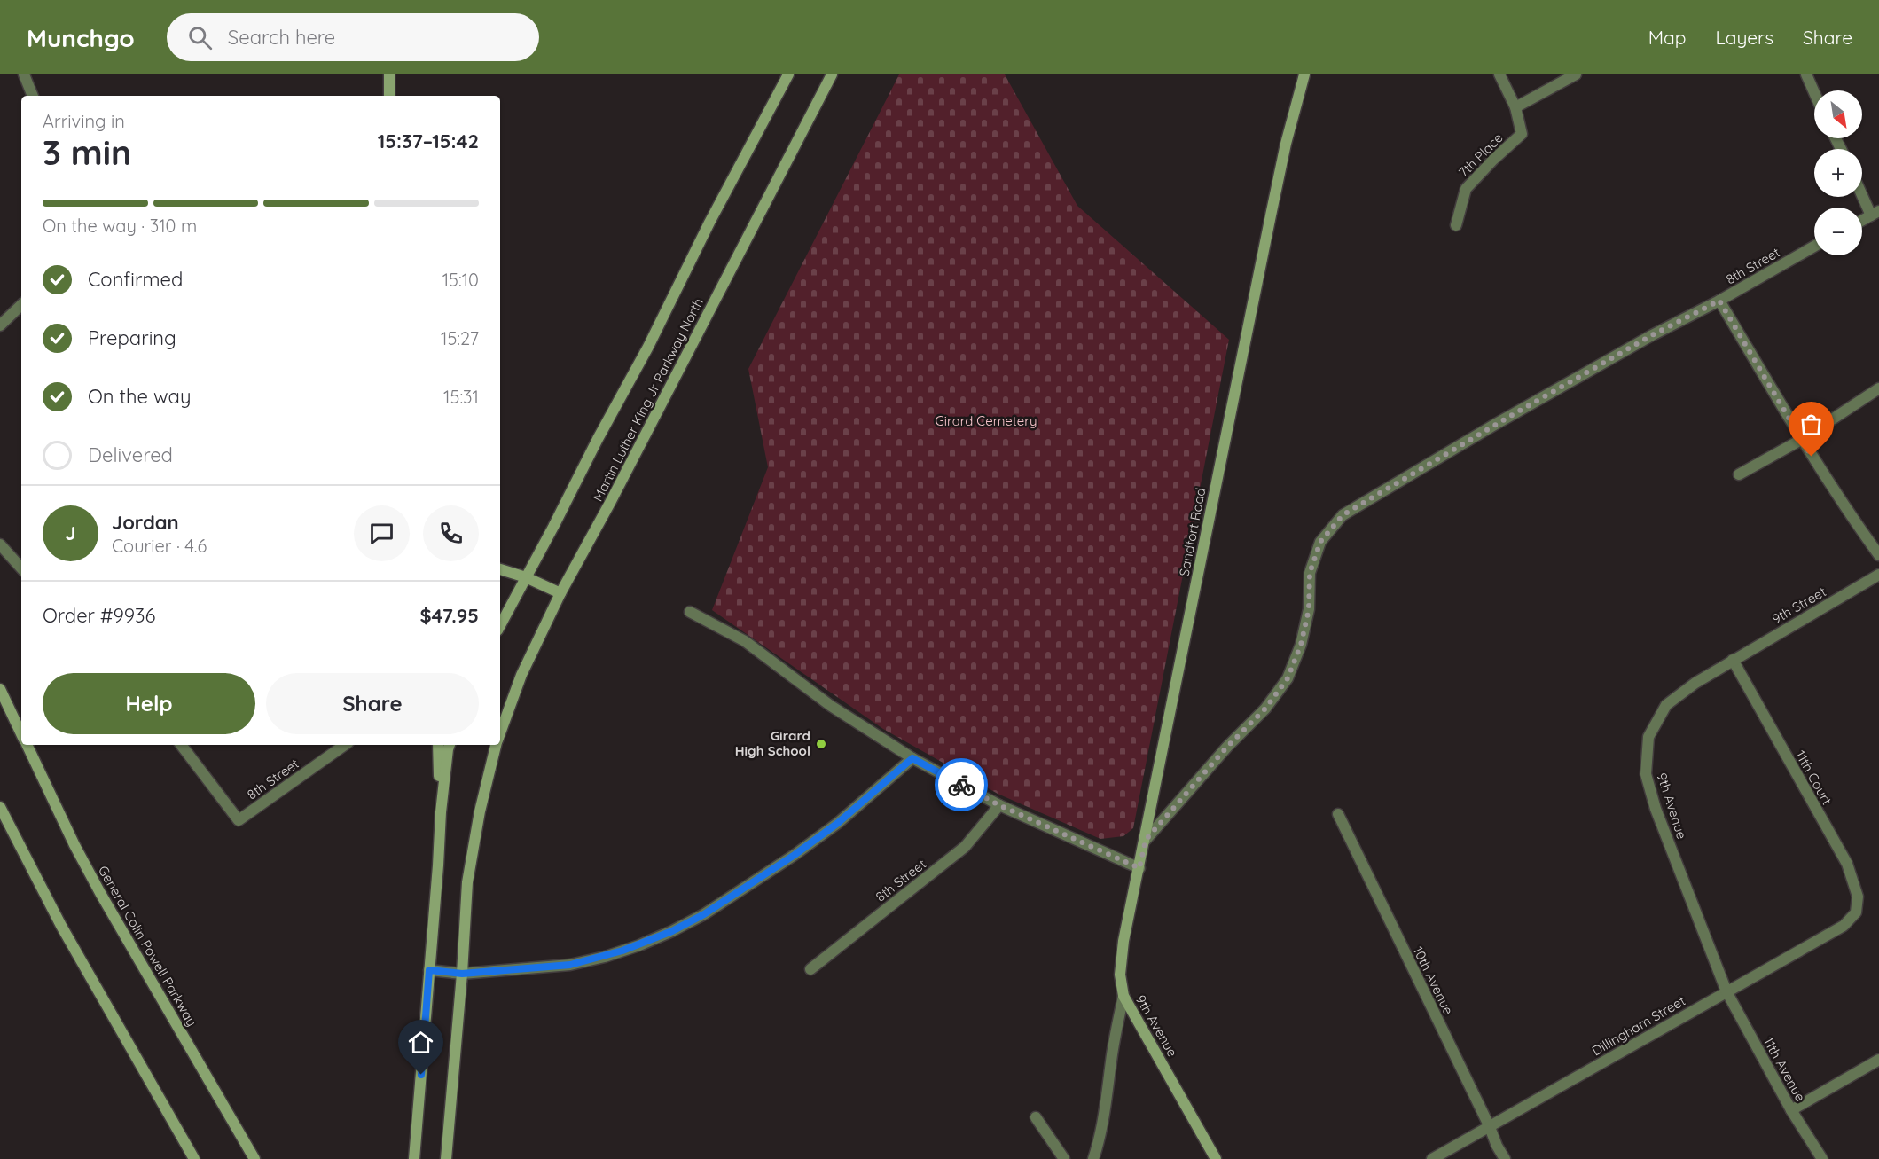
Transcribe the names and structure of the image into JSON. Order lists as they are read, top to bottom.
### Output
{
  "streets": {
    "main road": [
      "Martin Luther King Jr Parkway North",
      "Sandfort Road",
      "9th Avenue",
      "General Colin Powell Parkway"
    ],
    "street": [
      "7th Place",
      "8th Street",
      "9th Street",
      "11th Court",
      "10th Avenue",
      "Dillingham Street",
      "11th Avenue"
    ]
  },
  "crossings": [
    ["8th Street", "Sandfort Road"],
    ["Sandfort Road", "9th Avenue"],
    ["9th Street", "11th Court"],
    ["9th Street", "9th Avenue"],
    ["11th Court", "9th Avenue"],
    ["11th Court", "Dillingham Street"],
    ["9th Avenue", "Dillingham Street"],
    ["9th Avenue", "11th Avenue"],
    ["10th Avenue", "Dillingham Street"],
    ["Dillingham Street", "11th Avenue"]
  ],
  "parks": ["Girard Cemetery"],
  "places": ["Girard High School"],
  "north": "bottom right",
  "page": {
    "header": "Munchgo",
    "search": "Search here",
    "nav": ["Map", "Layers", "Share"],
    "map_buttons": ["+", "−"],
    "heading": ["3 min", "Arriving in", "15:37–15:42"],
    "panel": [
      "Jordan",
      "Courier · 4.6",
      "Order #9936",
      "$47.95"
    ],
    "bar": "On the way · 310 m",
    "list": [
      ["Confirmed", "15:10"],
      ["Preparing", "15:27"],
      ["On the way", "15:31"],
      "Delivered"
    ],
    "round": "J",
    "buttons": ["Help", "Share"]
  }
}
